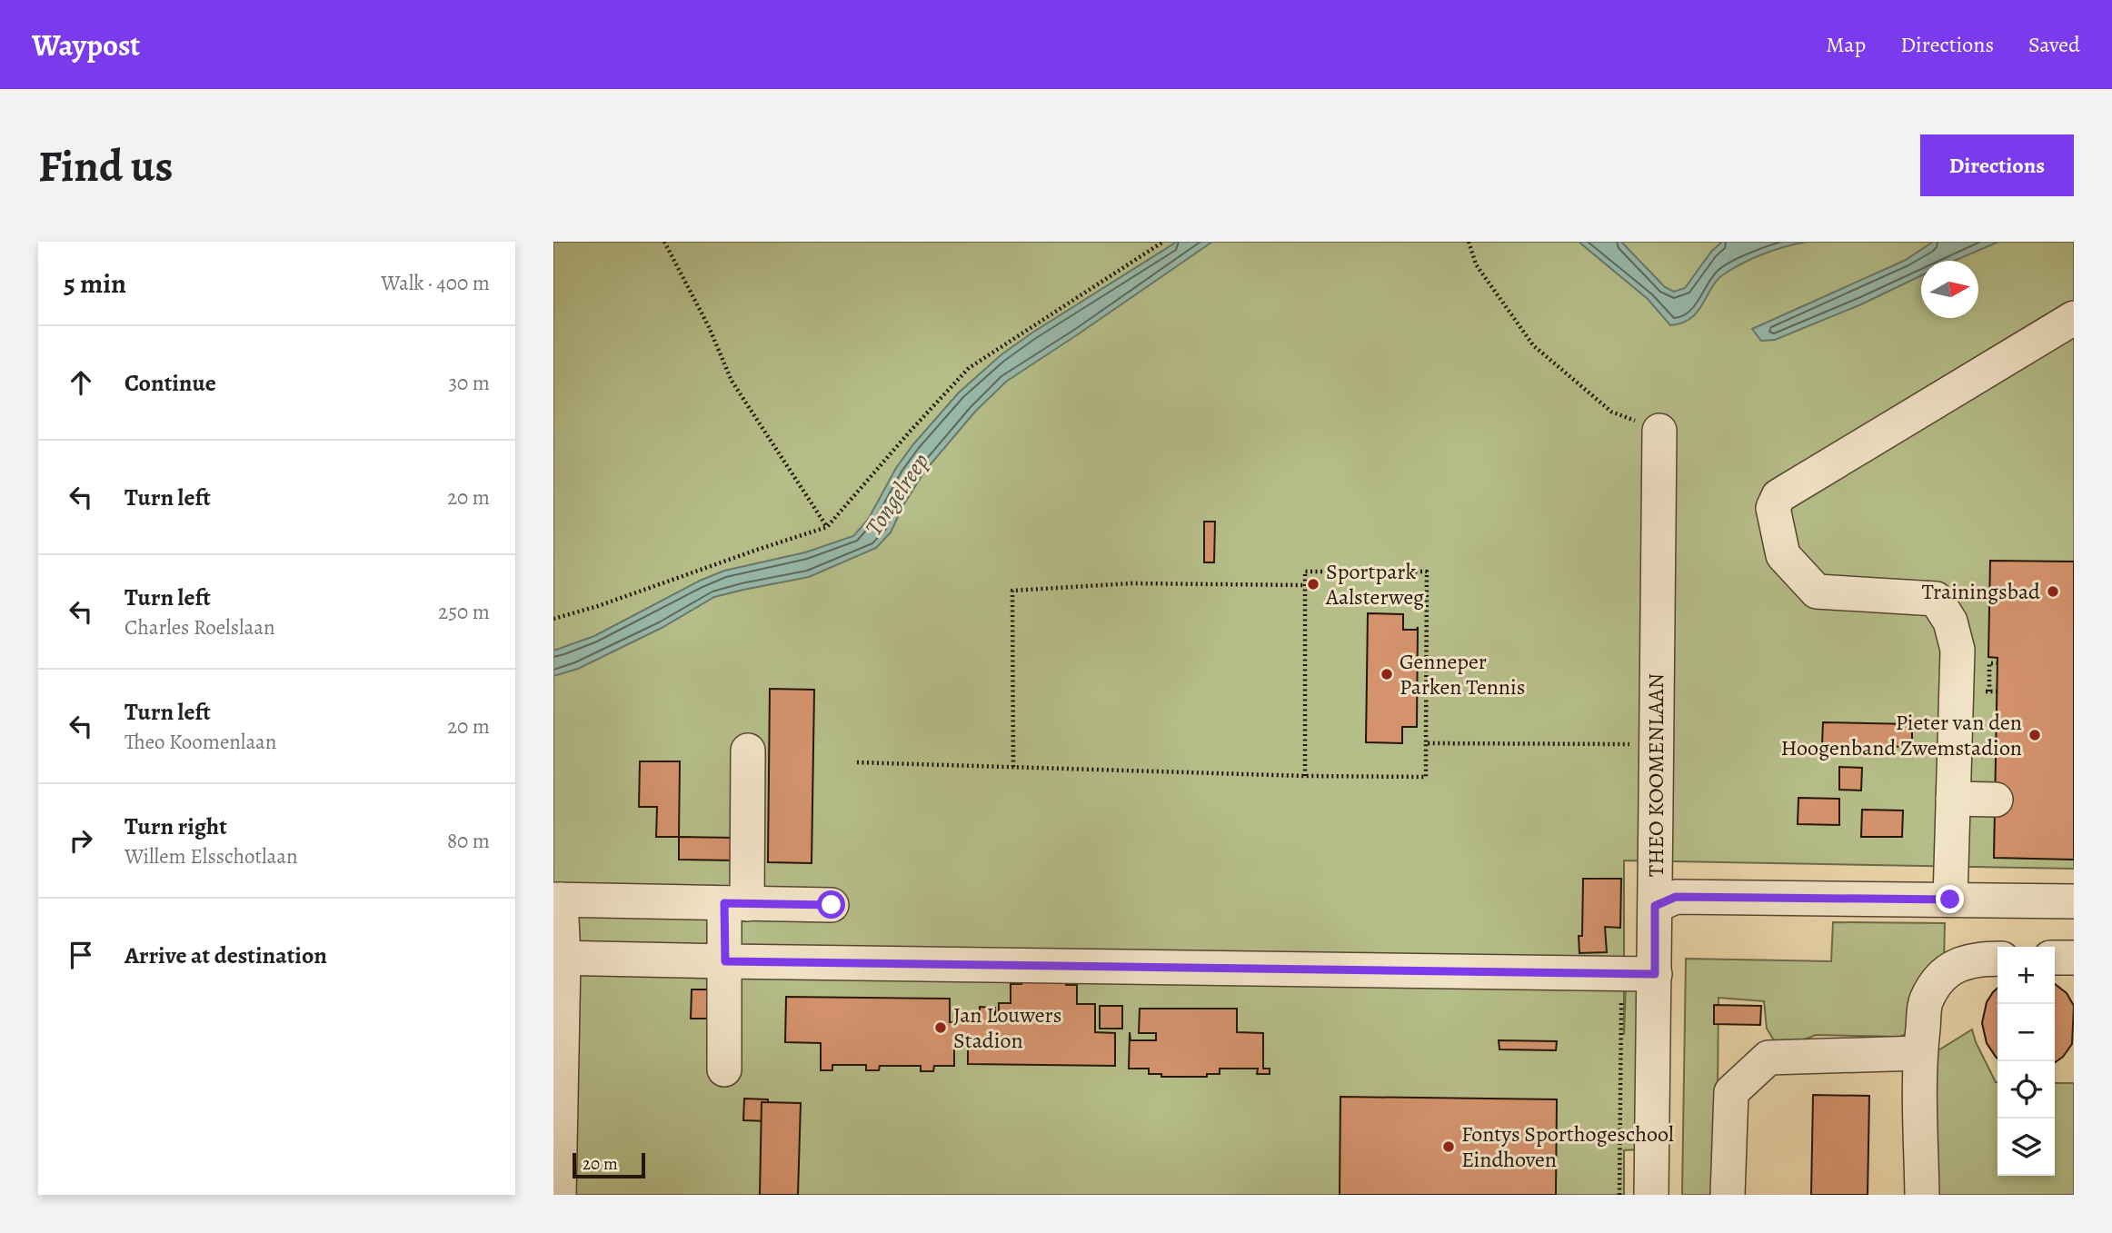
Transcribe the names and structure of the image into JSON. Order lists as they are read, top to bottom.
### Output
{
  "streets": {
    "street": ["THEO KOOMENLAAN"]
  },
  "water": ["Tongelreep"],
  "places": [
    "Sportpark Aalsterweg",
    "Trainingsbad",
    "Genneper Parken Tennis",
    "Pieter van den Hoogenband Zwemstadion",
    "Jan Louwers Stadion",
    "Fontys Sporthogeschool Eindhoven"
  ],
  "scale_bar": "20 m",
  "north": "right",
  "page": {
    "header": "Waypost",
    "nav": ["Map", "Directions", "Saved"],
    "buttons": "Directions",
    "title": "Find us",
    "heading": ["5 min", "Walk · 400 m"],
    "list": [
      ["Continue", "30 m"],
      ["Turn left", "20 m"],
      ["Turn left", "Charles Roelslaan", "250 m"],
      ["Turn left", "Theo Koomenlaan", "20 m"],
      ["Turn right", "Willem Elsschotlaan", "80 m"],
      "Arrive at destination"
    ],
    "map_buttons": ["+", "−"],
    "scale": "20 m"
  }
}
